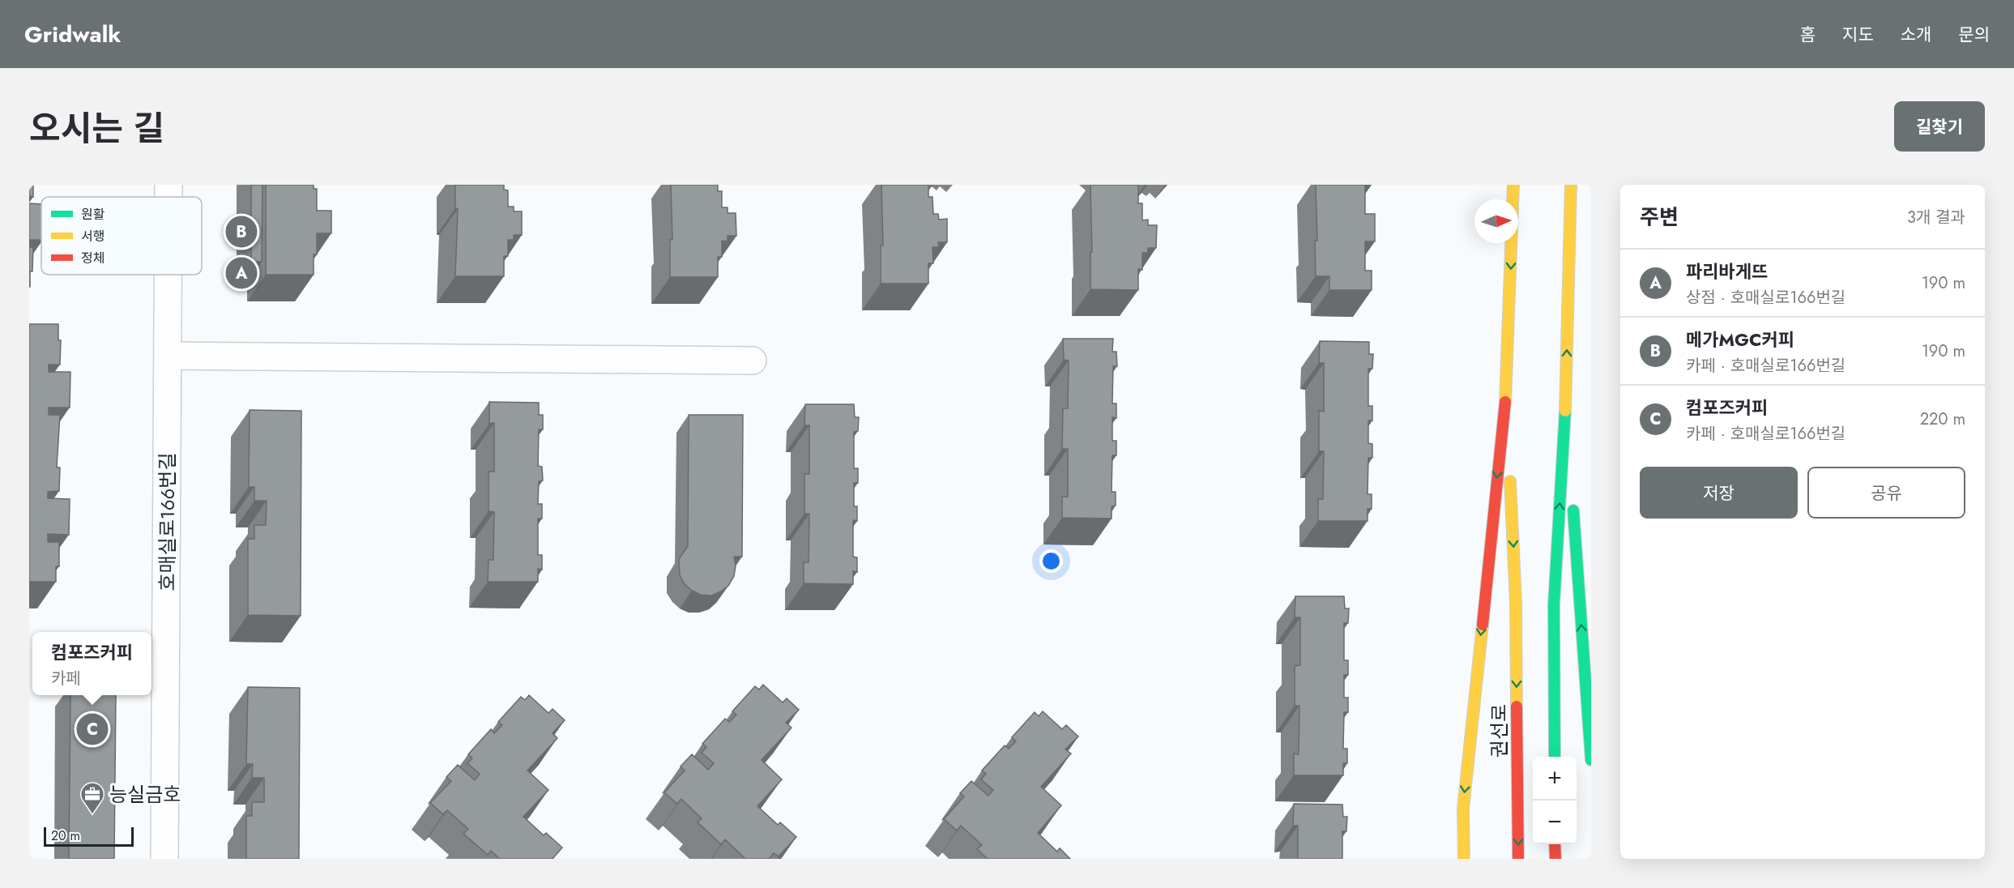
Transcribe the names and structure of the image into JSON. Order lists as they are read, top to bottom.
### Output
{
  "streets": {
    "main road": ["권선로"],
    "street": ["호매실로166번길"]
  },
  "places": {
    "office": ["능실금호"]
  },
  "legend": ["원활", "서행", "정체"],
  "scale_bar": "20 m",
  "north": "right",
  "page": {
    "header": "Gridwalk",
    "nav": [
      "홈",
      "지도",
      "소개",
      "문의"
    ],
    "title": "오시는 길",
    "buttons": [
      "길찾기",
      ["저장", "공유"]
    ],
    "heading": ["주변", "3개 결과"],
    "pins": ["B", "A", "C"],
    "list": [
      {
        "mark": "A",
        "name": "파리바게뜨",
        "note": "상점 · 호매실로166번길",
        "value": "190 m"
      },
      {
        "mark": "B",
        "name": "메가MGC커피",
        "note": "카페 · 호매실로166번길",
        "value": "190 m"
      },
      {
        "mark": "C",
        "name": "컴포즈커피",
        "note": "카페 · 호매실로166번길",
        "value": "220 m"
      }
    ],
    "popup": ["컴포즈커피", "카페"],
    "map_buttons": ["+", "−"],
    "scale": "20 m"
  }
}
